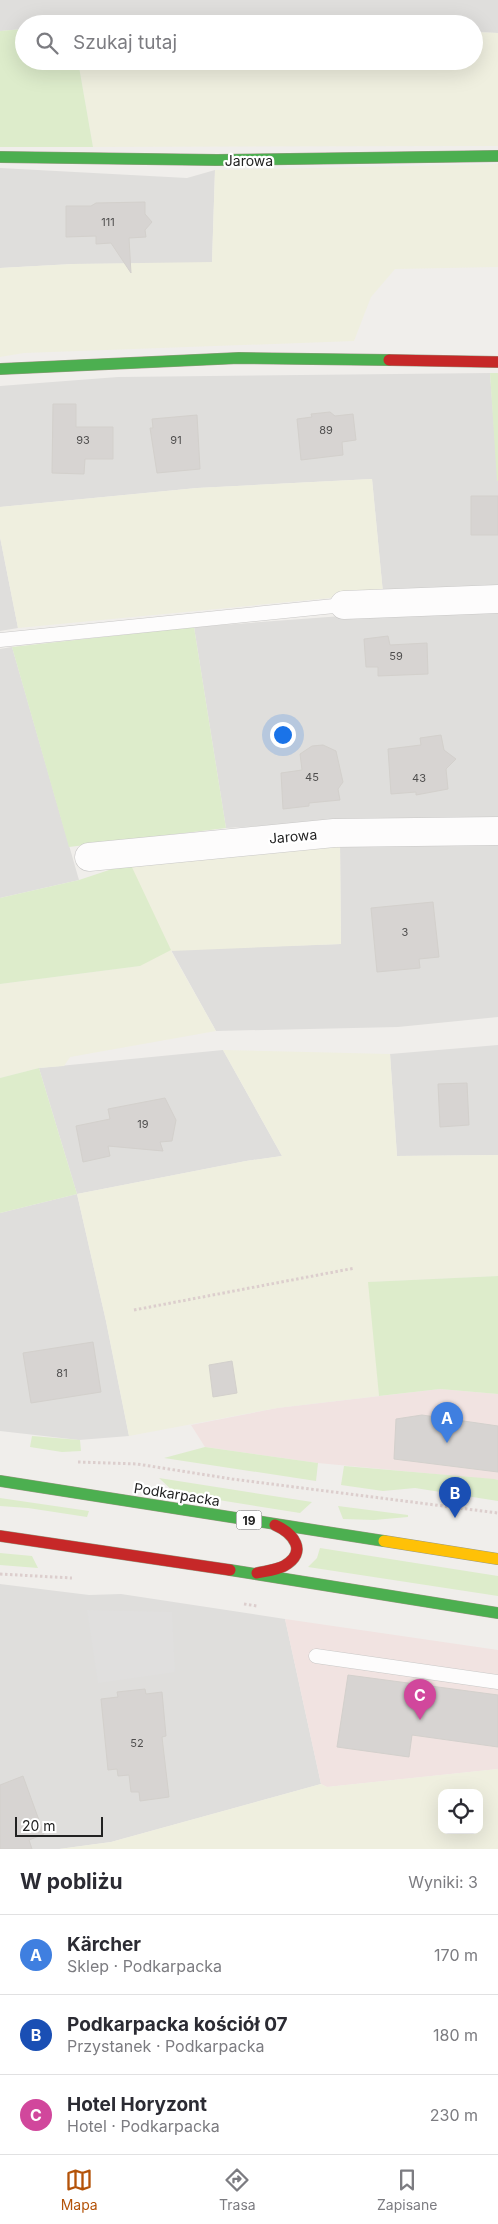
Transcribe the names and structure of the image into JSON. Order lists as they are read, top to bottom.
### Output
{
  "streets": {
    "main road": ["Jarowa", "Podkarpacka", "19"]
  },
  "house_numbers": [
    "111",
    "89",
    "93",
    "91",
    "59",
    "45",
    "43",
    "3",
    "19",
    "81",
    "52"
  ],
  "scale_bar": "20 m",
  "page": {
    "search": "Szukaj tutaj",
    "pins": ["A", "B", "C"],
    "scale": "20 m",
    "heading": ["W pobliżu", "Wyniki: 3"],
    "list": [
      {
        "mark": "A",
        "name": "Kärcher",
        "note": "Sklep · Podkarpacka",
        "value": "170 m"
      },
      {
        "mark": "B",
        "name": "Podkarpacka kościół 07",
        "note": "Przystanek · Podkarpacka",
        "value": "180 m"
      },
      {
        "mark": "C",
        "name": "Hotel Horyzont",
        "note": "Hotel · Podkarpacka",
        "value": "230 m"
      }
    ],
    "nav": ["Mapa", "Trasa", "Zapisane"]
  }
}
